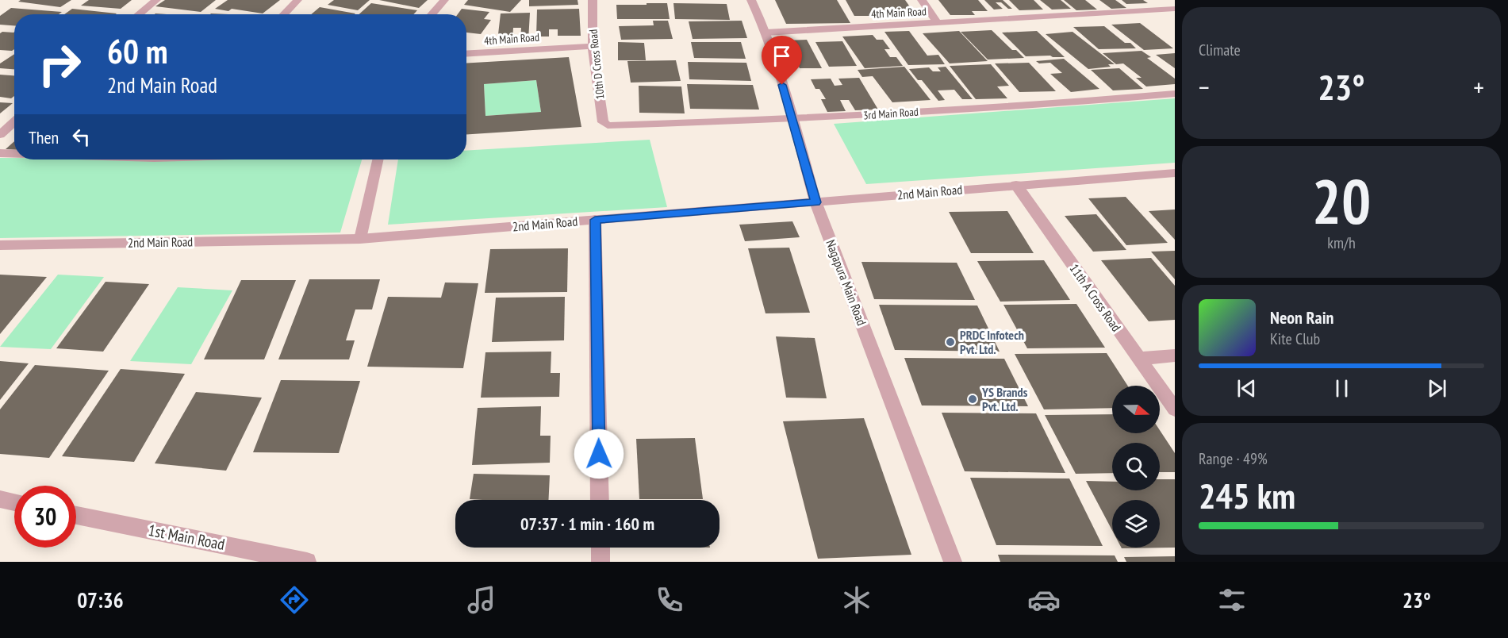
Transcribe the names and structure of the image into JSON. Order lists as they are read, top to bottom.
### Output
{
  "streets": {
    "street": [
      "4th Main Road",
      "10th D Cross Road",
      "3rd Main Road",
      "2nd Main Road",
      "Nagapura Main Road",
      "11th A Cross Road",
      "1st Main Road"
    ]
  },
  "crossings": [
    ["4th Main Road", "10th D Cross Road"],
    ["4th Main Road", "Nagapura Main Road"],
    ["10th D Cross Road", "3rd Main Road"],
    ["3rd Main Road", "Nagapura Main Road"],
    ["2nd Main Road", "Nagapura Main Road"],
    ["2nd Main Road", "11th A Cross Road"]
  ],
  "places": ["PRDC Infotech Pvt. Ltd.", "YS Brands Pvt. Ltd."],
  "north": "right",
  "page": {
    "tile": [
      "Climate",
      ["20", "km/h"],
      ["Range · 49%", "245 km"]
    ],
    "turn": ["60 m", "2nd Main Road"],
    "heat": ["−", "23°", "+"],
    "then": "Then",
    "song": ["Neon Rain", "Kite Club"],
    "limit": "30",
    "trip": "07:37 · 1 min · 160 m",
    "tabs": ["07:36", "23°"]
  }
}
